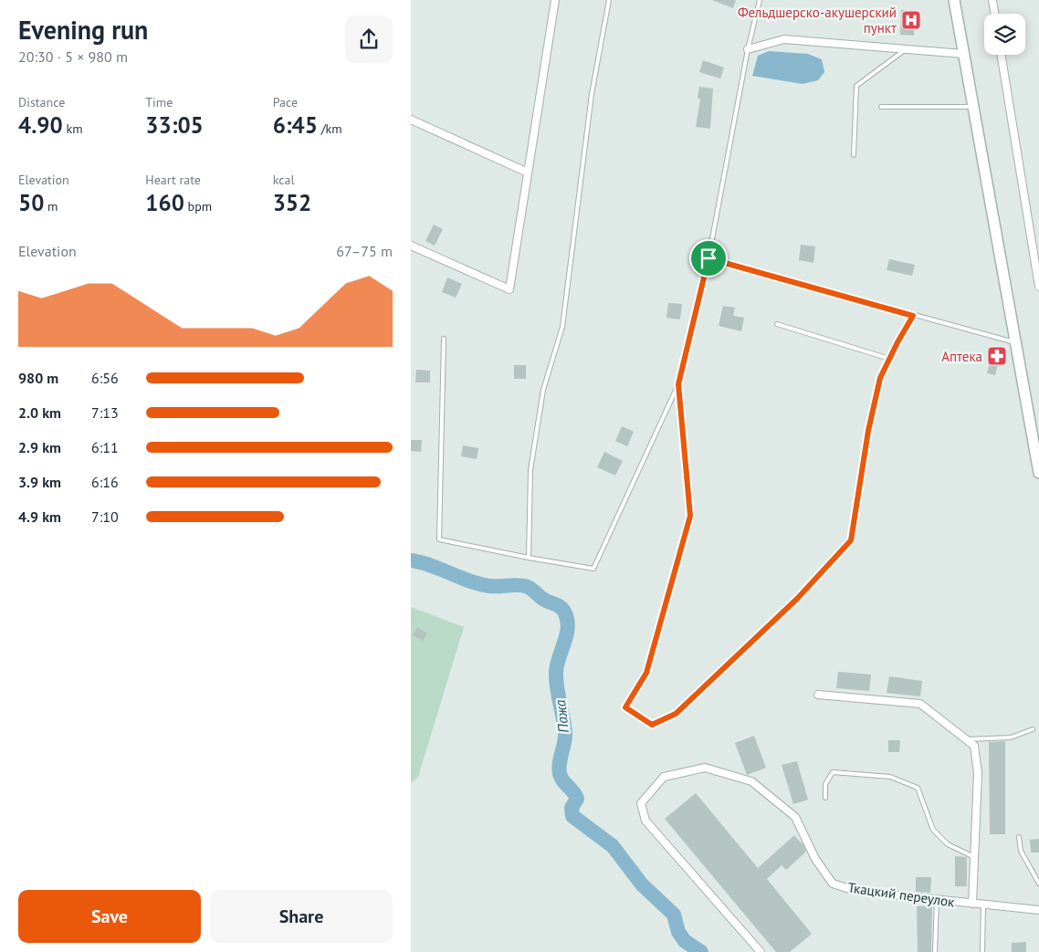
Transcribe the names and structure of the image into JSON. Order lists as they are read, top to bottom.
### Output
{
  "streets": {
    "street": ["Ткацкий переулок"]
  },
  "water": ["Пажа"],
  "places": {
    "hospital": ["Фельдшерско-акушерский пункт"],
    "pharmacy": ["Аптека"]
  },
  "page": {
    "heading": ["Evening run", "20:30 · 5 × 980 m"],
    "stats": [
      ["Distance", "4.90 km"],
      ["Time", "33:05"],
      ["Pace", "6:45 /km"],
      ["Elevation", "50 m"],
      ["Heart rate", "160 bpm"],
      ["kcal", "352"]
    ],
    "chart": ["Elevation", "67–75 m"],
    "list": [
      {
        "name": "980 m",
        "note": "6:56"
      },
      {
        "name": "2.0 km",
        "note": "7:13"
      },
      {
        "name": "2.9 km",
        "note": "6:11"
      },
      {
        "name": "3.9 km",
        "note": "6:16"
      },
      {
        "name": "4.9 km",
        "note": "7:10"
      }
    ],
    "buttons": ["Save", "Share"]
  }
}
